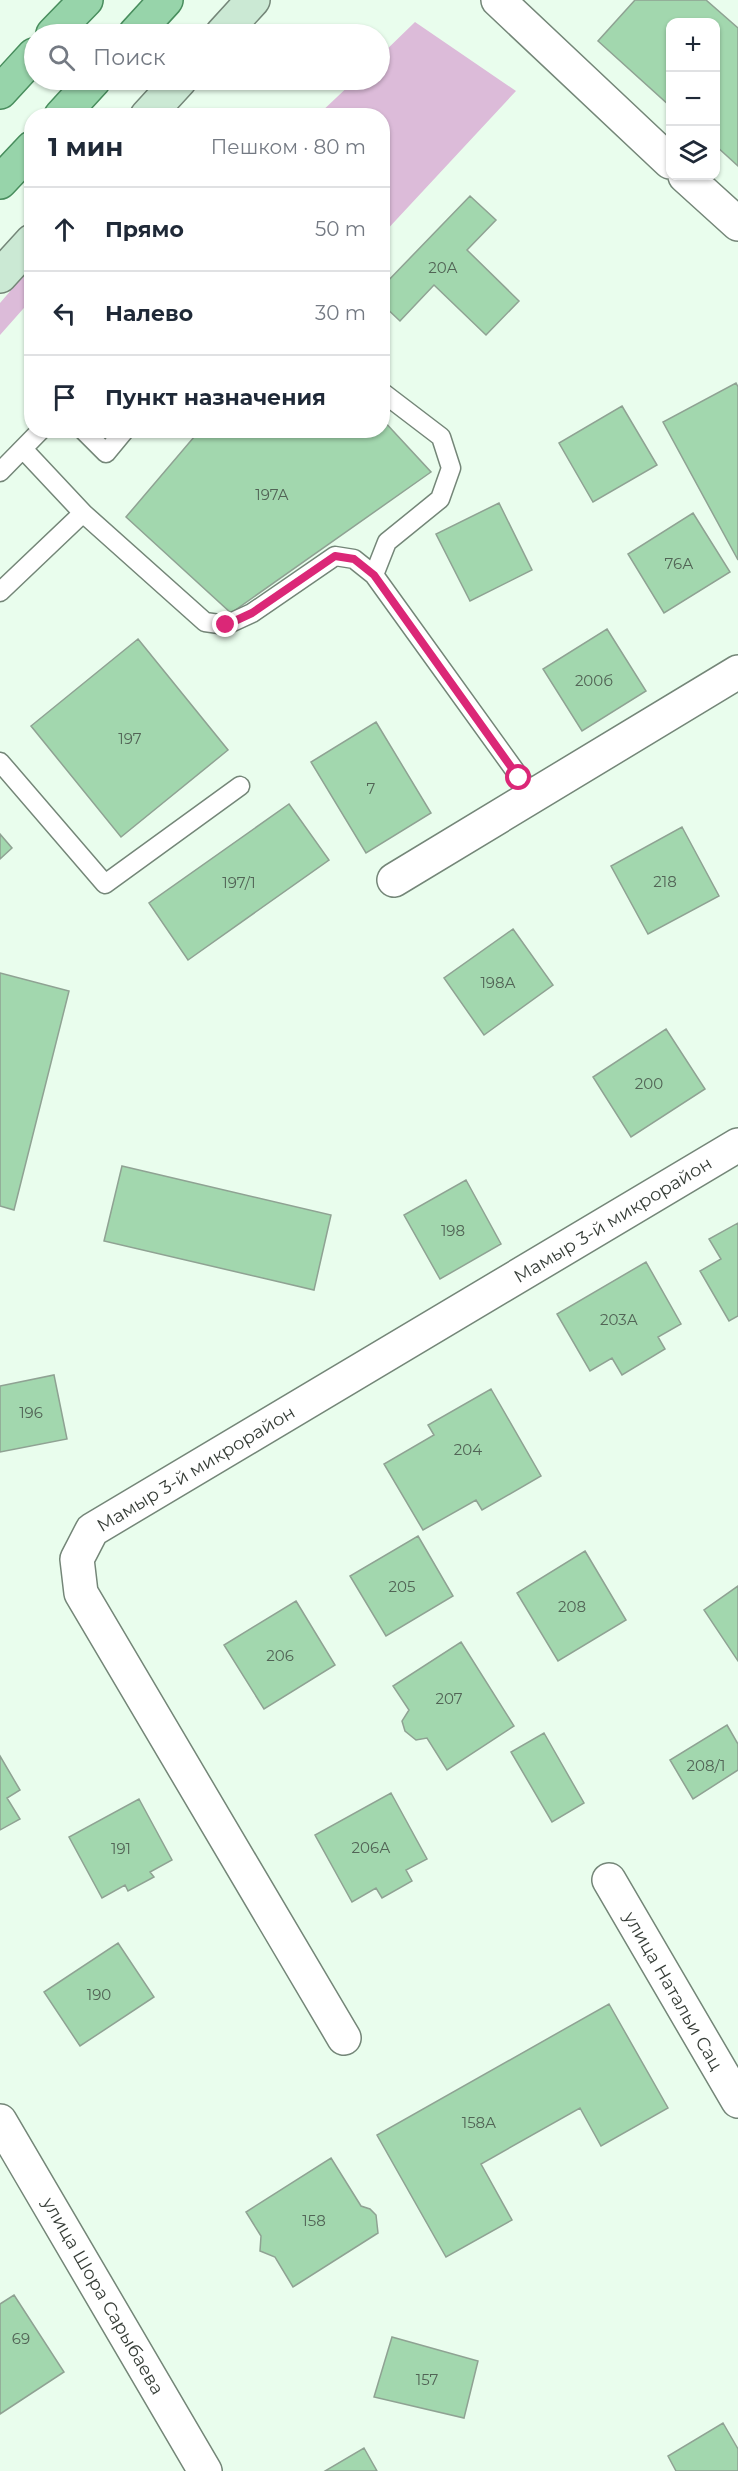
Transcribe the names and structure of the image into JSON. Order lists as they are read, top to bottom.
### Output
{
  "streets": {
    "street": ["Мамыр 3-й микрорайон", "улица Натальи Сац", "улица Шора Сарыбаева"]
  },
  "house_numbers": [
    "20А",
    "197А",
    "76А",
    "200б",
    "197",
    "7",
    "218",
    "197/1",
    "198А",
    "200",
    "198",
    "203А",
    "196",
    "204",
    "205",
    "208",
    "206",
    "207",
    "208/1",
    "206А",
    "191",
    "190",
    "158А",
    "158",
    "69",
    "157"
  ],
  "page": {
    "map_buttons": ["+", "−"],
    "search": "Поиск",
    "heading": ["1 мин", "Пешком · 80 m"],
    "list": [
      ["Прямо", "50 m"],
      ["Налево", "30 m"],
      "Пункт назначения"
    ]
  }
}
